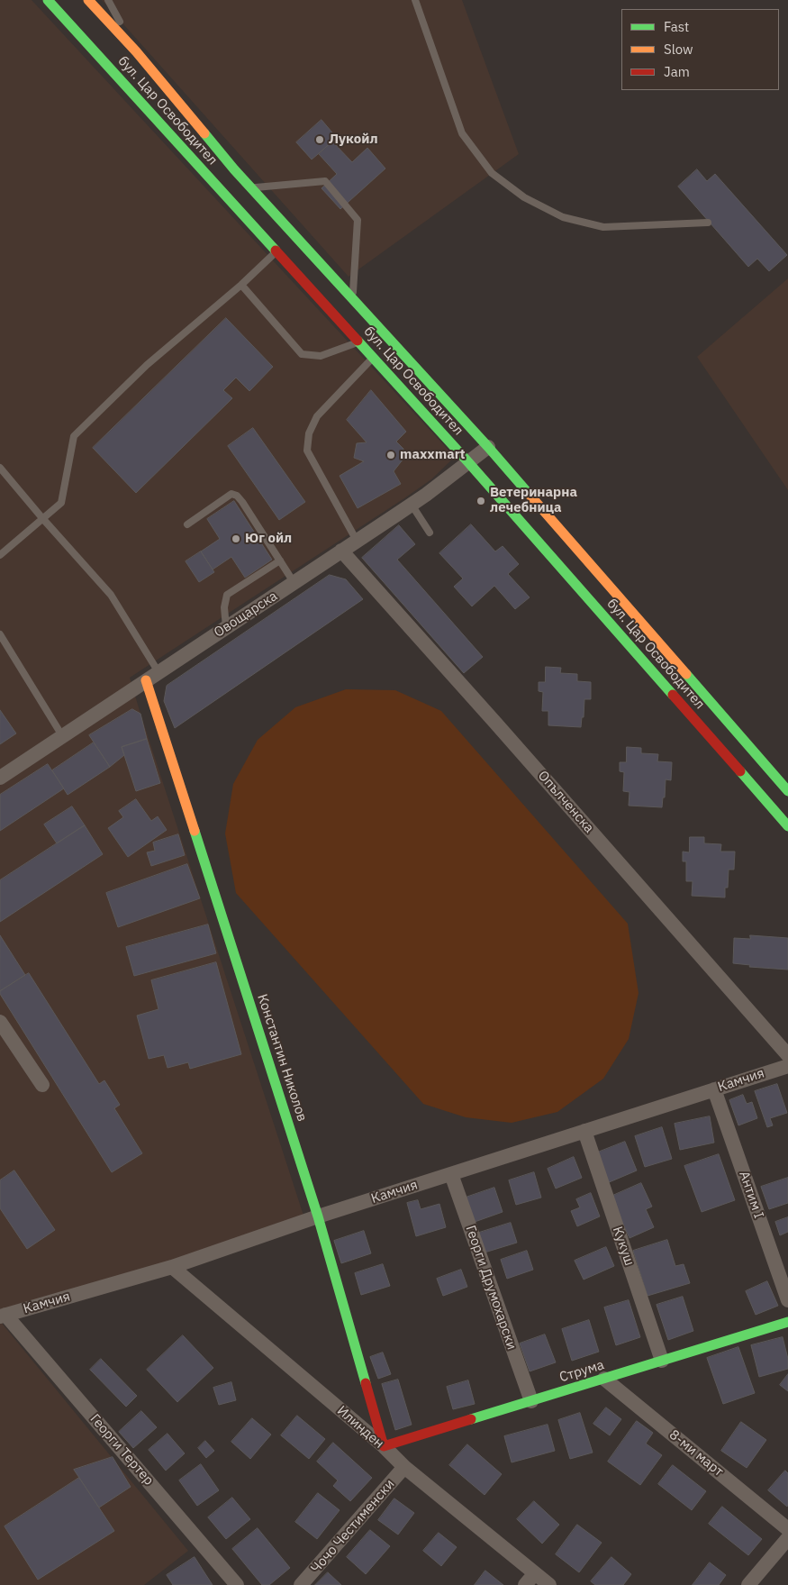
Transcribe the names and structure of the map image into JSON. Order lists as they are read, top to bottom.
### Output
{
  "streets": {
    "main road": ["бул. Цар Освободител", "Константин Николов", "Струма"],
    "street": [
      "Овощарска",
      "Опълченска",
      "Камчия",
      "Антим I",
      "Кукуш",
      "Георги Друмохарски",
      "Илинден",
      "Георги Тертер",
      "8-ми март",
      "Чочо Честименски"
    ]
  },
  "crossings": [
    ["бул. Цар Освободител", "Овощарска"],
    ["Овощарска", "Опълченска"],
    ["Овощарска", "Константин Николов"],
    ["Константин Николов", "Камчия"],
    ["Константин Николов", "Струма"],
    ["Константин Николов", "Илинден"],
    ["Камчия", "Антим I"],
    ["Камчия", "Кукуш"],
    ["Камчия", "Георги Друмохарски"],
    ["Камчия", "Илинден"],
    ["Камчия", "Георги Тертер"],
    ["Кукуш", "Струма"],
    ["Георги Друмохарски", "Струма"],
    ["Струма", "Илинден"],
    ["Струма", "8-ми март"],
    ["Илинден", "Чочо Честименски"]
  ],
  "places": [
    "Лукойл",
    "maxxmart",
    "Ветеринарна лечебница",
    "Юг ойл"
  ],
  "legend": ["Fast", "Slow", "Jam"]
}
